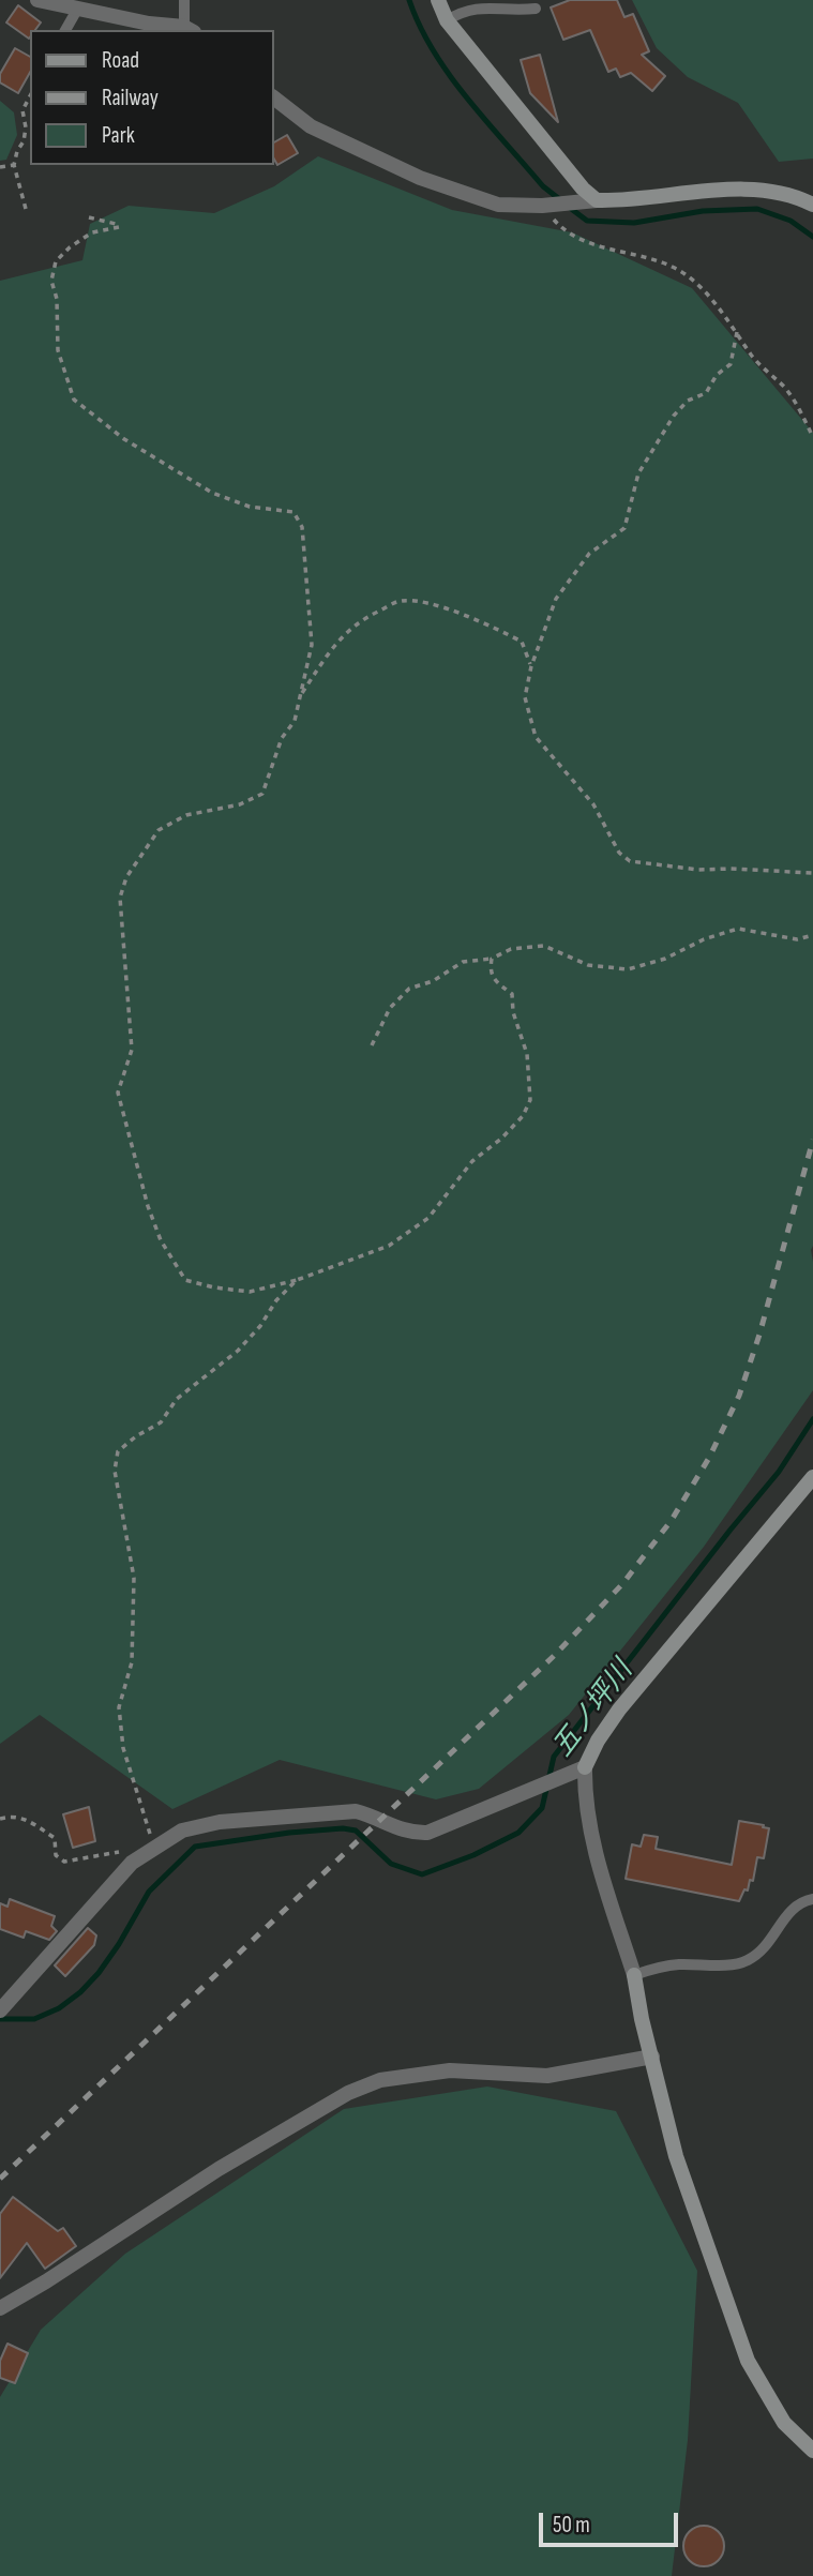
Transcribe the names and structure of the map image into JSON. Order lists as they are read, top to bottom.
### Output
{
  "water": ["五ノ坪川"],
  "legend": ["Road", "Railway", "Park"],
  "scale_bar": "50 m"
}
